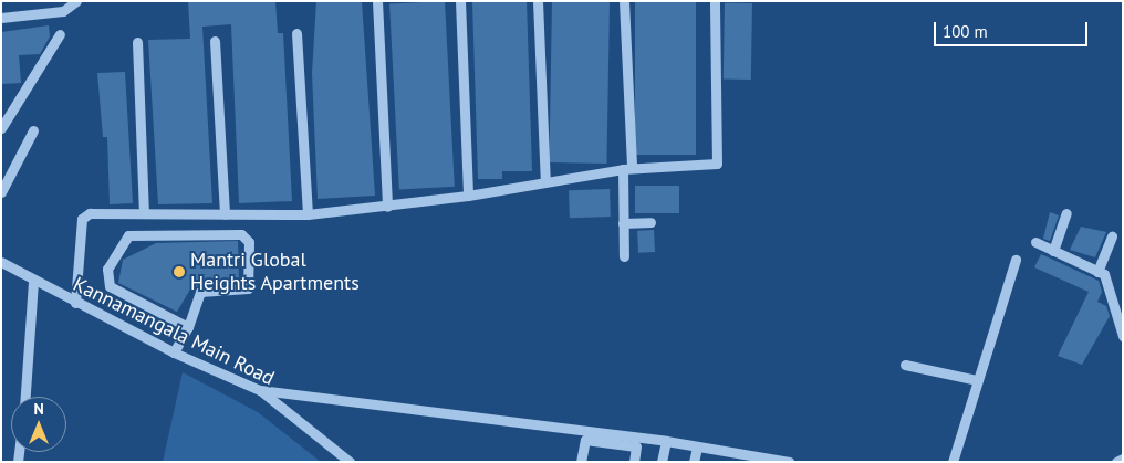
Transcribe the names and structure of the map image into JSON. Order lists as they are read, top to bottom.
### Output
{
  "streets": {
    "street": ["Kannamangala Main Road"]
  },
  "places": ["Mantri Global Heights Apartments"],
  "scale_bar": "100 m",
  "north": "top"
}
